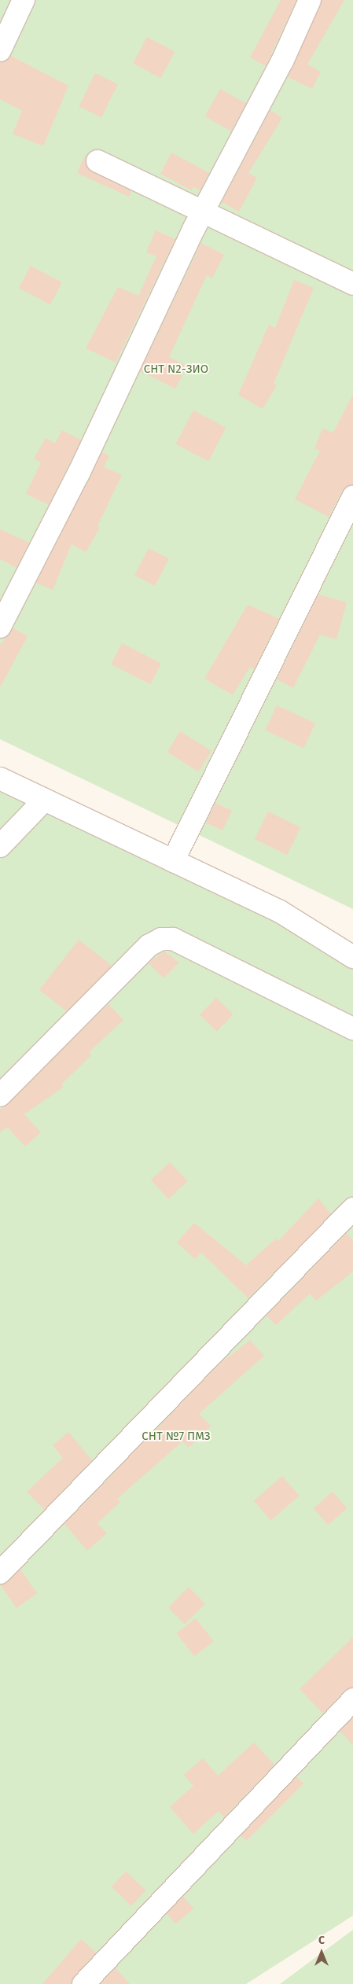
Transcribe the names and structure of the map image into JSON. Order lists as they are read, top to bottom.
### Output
{
  "parks": ["СНТ N2-ЗИО", "СНТ №7 ПМЗ"],
  "north": "top"
}
